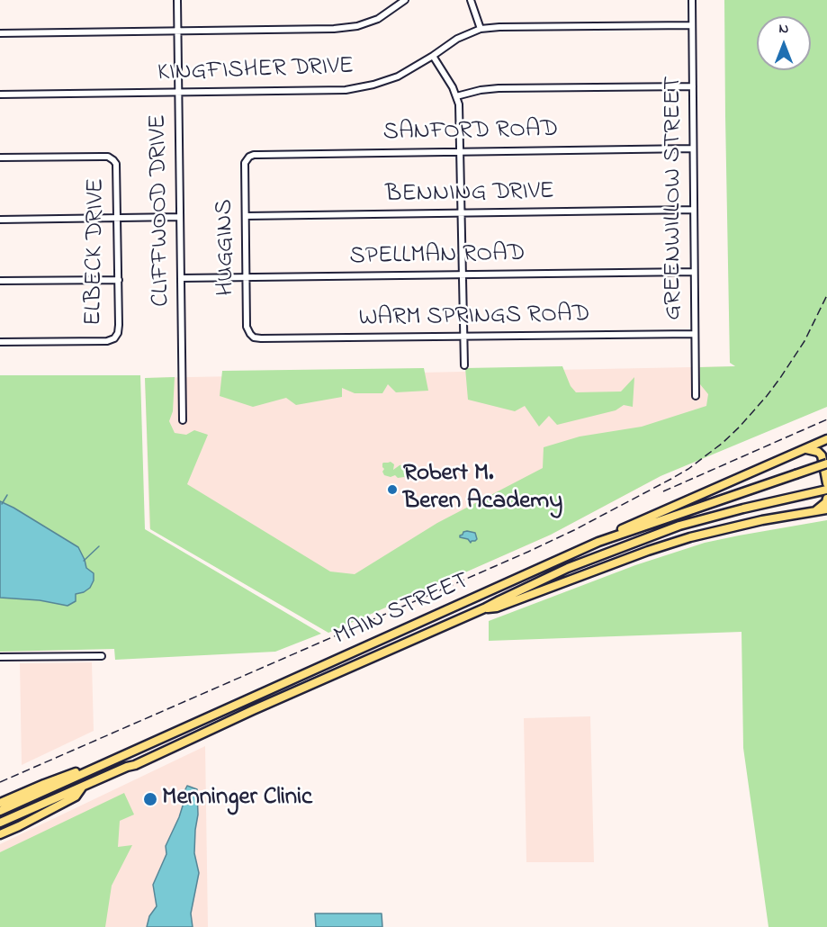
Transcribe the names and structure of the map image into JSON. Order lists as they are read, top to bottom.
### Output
{
  "streets": {
    "highway": ["MAIN STREET"],
    "street": [
      "KINGFISHER DRIVE",
      "SANFORD ROAD",
      "BENNING DRIVE",
      "GREENWILLOW STREET",
      "CLIFFWOOD DRIVE",
      "HUGGINS",
      "ELBECK DRIVE",
      "SPELLMAN ROAD",
      "WARM SPRINGS ROAD"
    ]
  },
  "crossings": [
    ["KINGFISHER DRIVE", "GREENWILLOW STREET"],
    ["KINGFISHER DRIVE", "CLIFFWOOD DRIVE"],
    ["SANFORD ROAD", "GREENWILLOW STREET"],
    ["SANFORD ROAD", "HUGGINS"],
    ["BENNING DRIVE", "GREENWILLOW STREET"],
    ["BENNING DRIVE", "HUGGINS"],
    ["GREENWILLOW STREET", "SPELLMAN ROAD"],
    ["GREENWILLOW STREET", "WARM SPRINGS ROAD"],
    ["CLIFFWOOD DRIVE", "SPELLMAN ROAD"],
    ["HUGGINS", "SPELLMAN ROAD"],
    ["HUGGINS", "WARM SPRINGS ROAD"]
  ],
  "places": ["Robert M. Beren Academy", "Menninger Clinic"],
  "north": "top"
}
